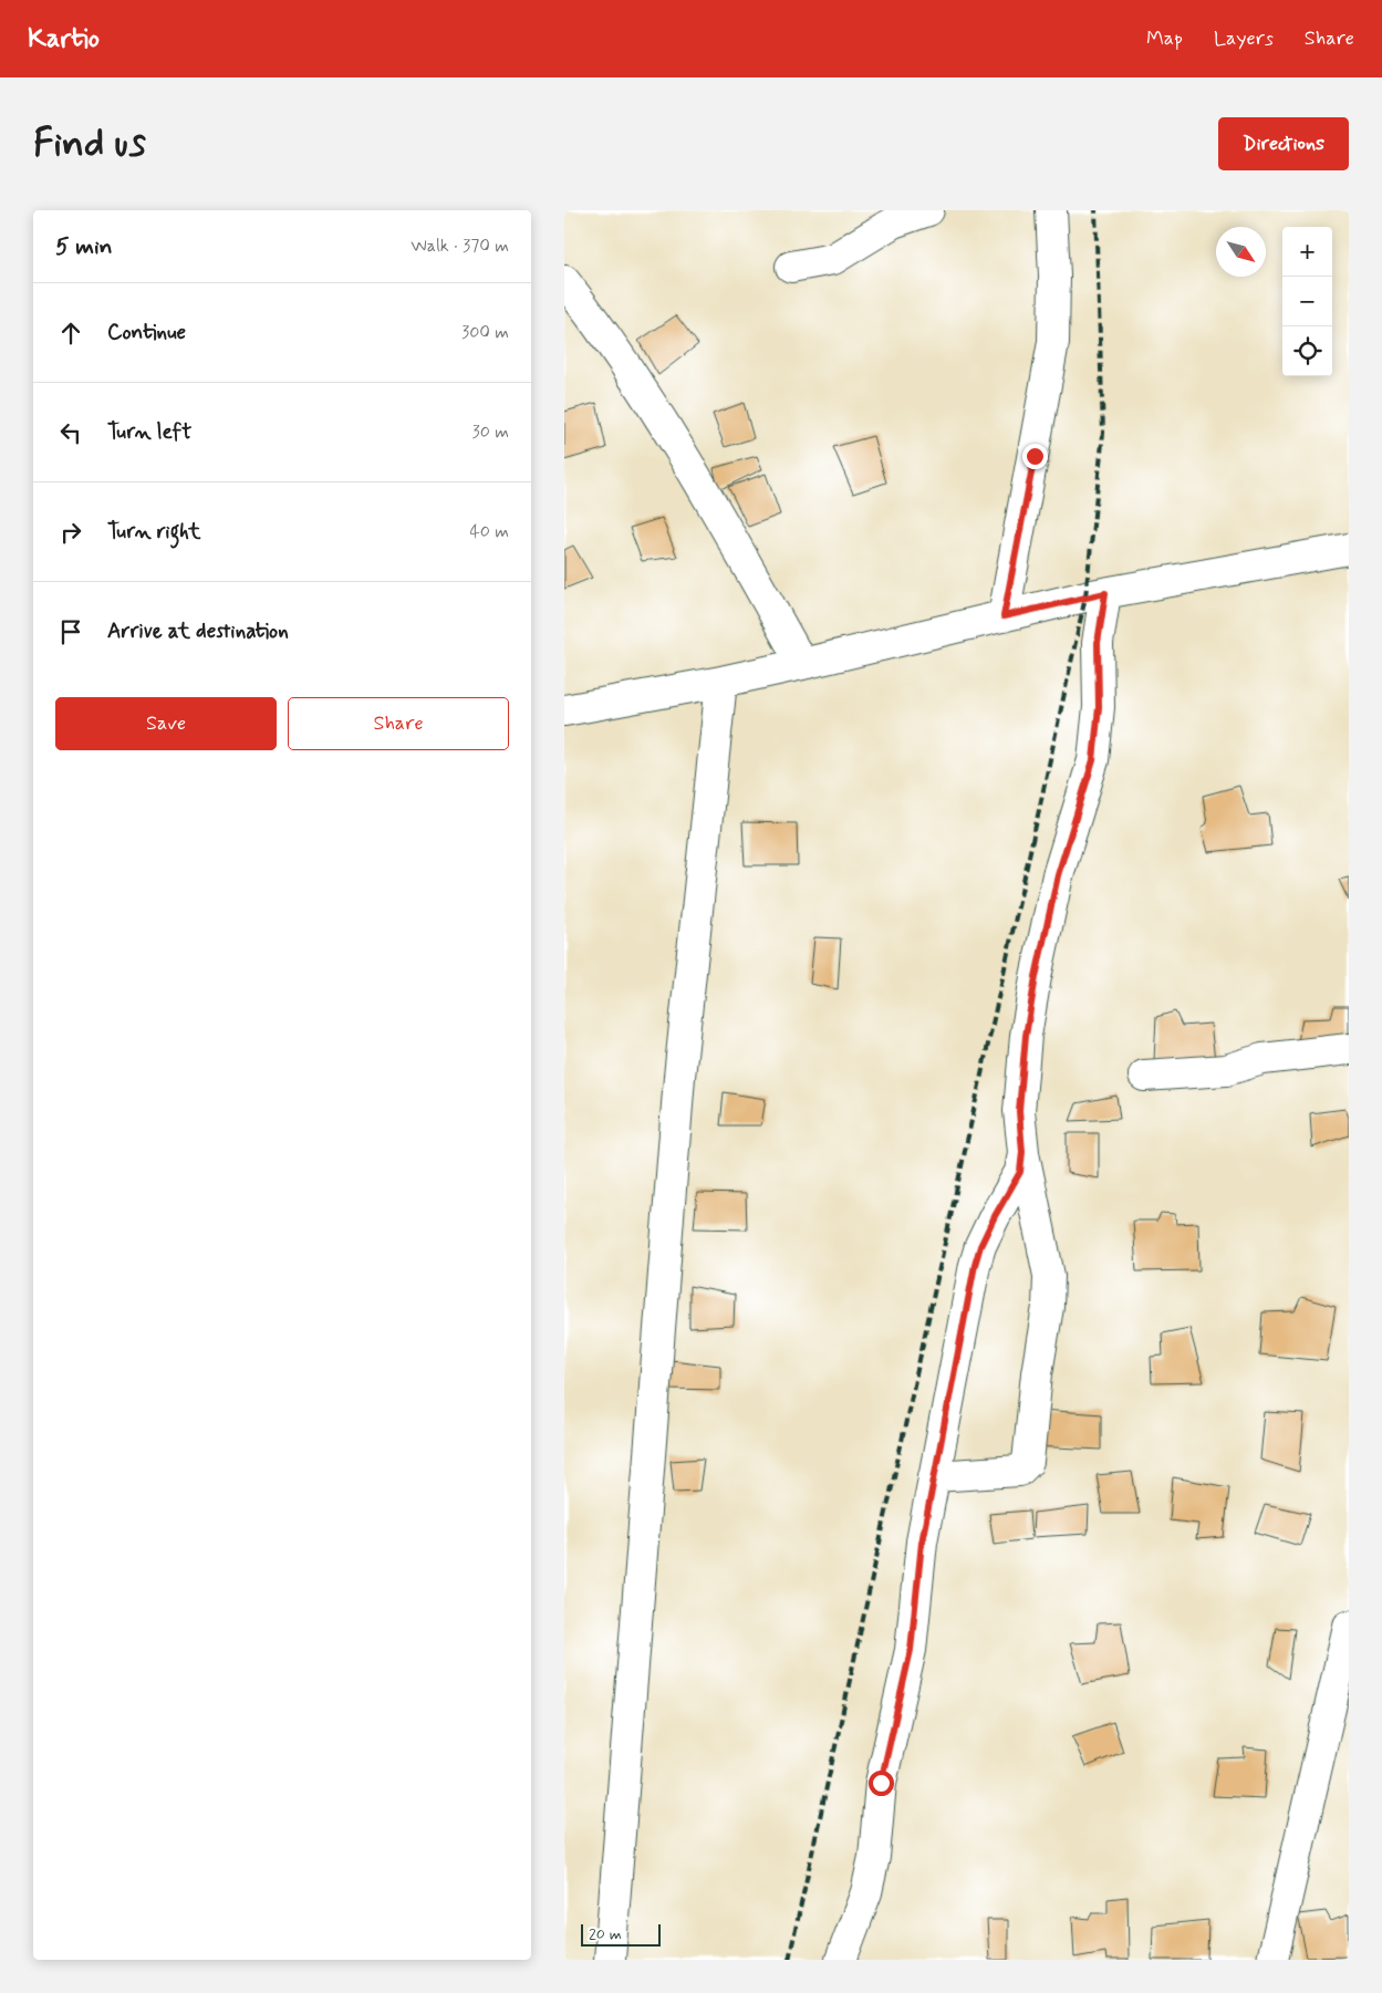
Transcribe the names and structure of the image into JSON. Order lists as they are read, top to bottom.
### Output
{
  "scale_bar": "20 m",
  "north": "bottom right",
  "page": {
    "header": "Kartio",
    "nav": ["Map", "Layers", "Share"],
    "buttons": [
      "Directions",
      ["Save", "Share"]
    ],
    "title": "Find us",
    "heading": ["5 min", "Walk · 370 m"],
    "map_buttons": ["+", "−"],
    "list": [
      ["Continue", "300 m"],
      ["Turn left", "30 m"],
      ["Turn right", "40 m"],
      "Arrive at destination"
    ],
    "scale": "20 m"
  }
}
